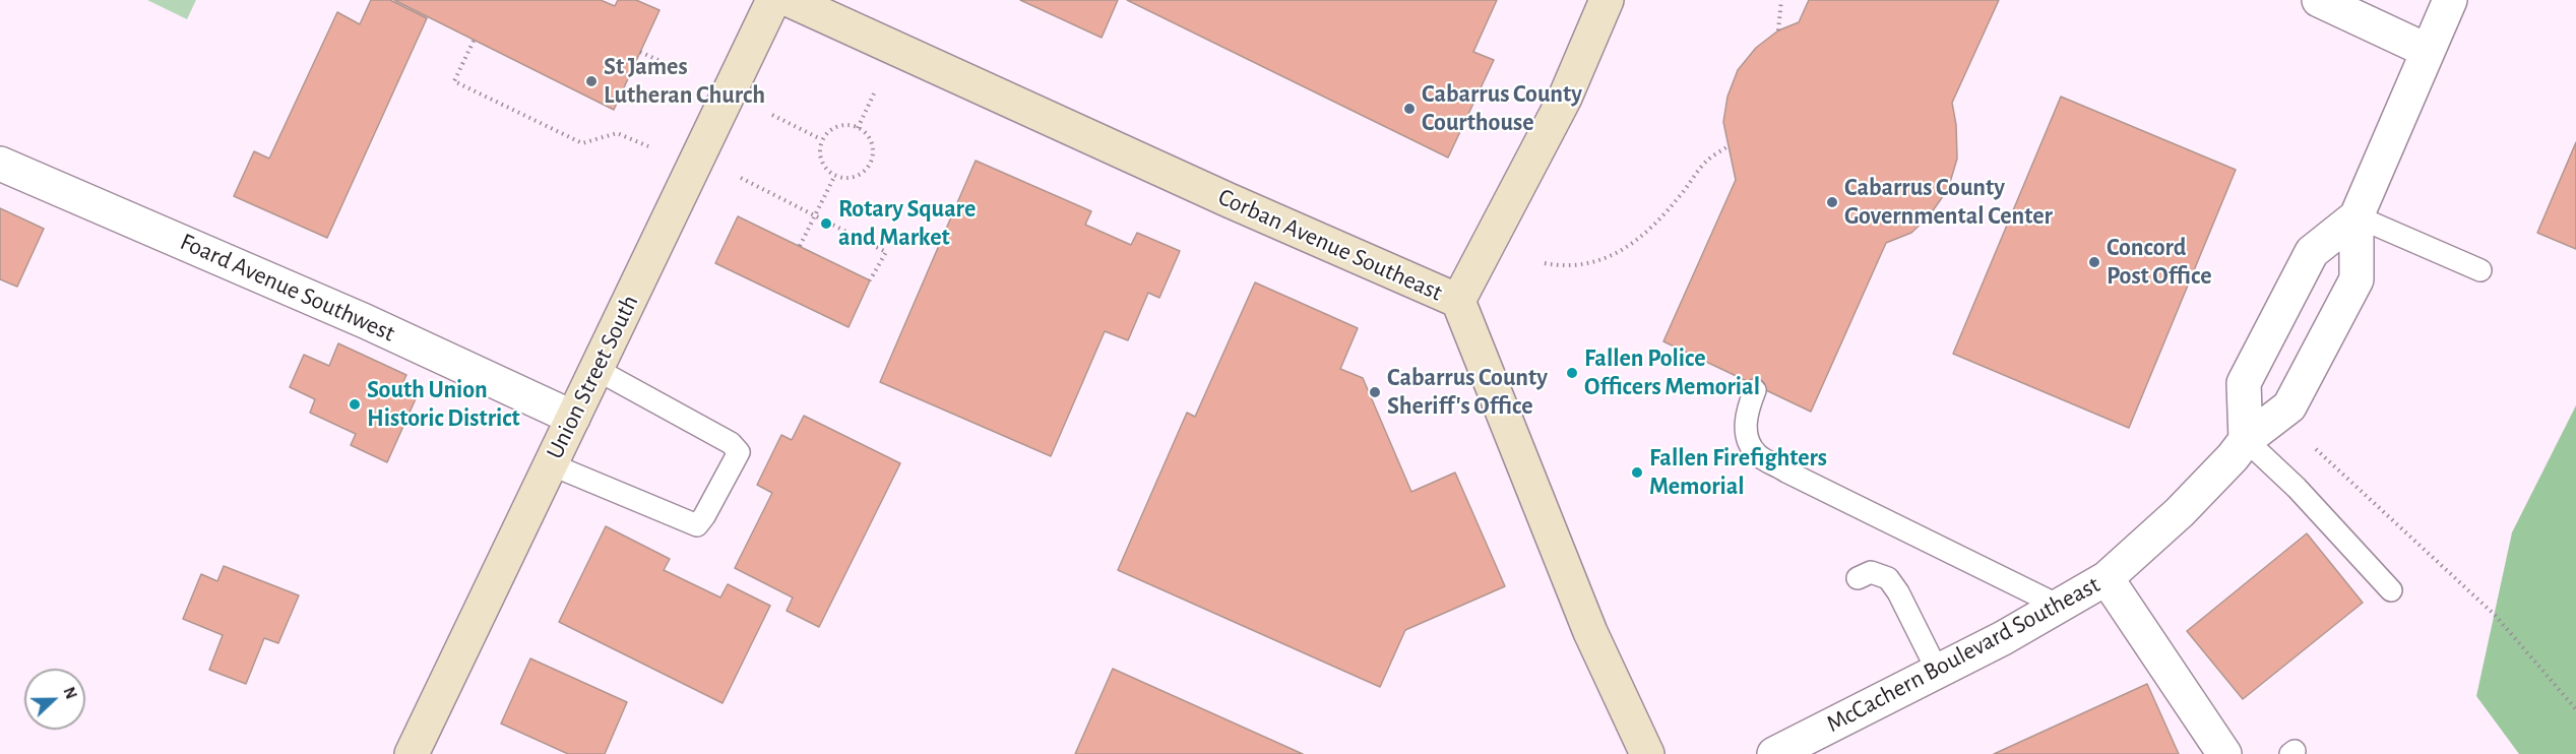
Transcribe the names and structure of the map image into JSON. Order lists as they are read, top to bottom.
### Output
{
  "streets": {
    "main road": ["Corban Avenue Southeast", "Union Street South"],
    "street": ["Foard Avenue Southwest", "McCachern Boulevard Southeast"]
  },
  "crossings": [
    ["Foard Avenue Southwest", "Union Street South"]
  ],
  "places": [
    "St James Lutheran Church",
    "Cabarrus County Courthouse",
    "Cabarrus County Governmental Center",
    "Rotary Square and Market",
    "Concord Post Office",
    "Fallen Police Officers Memorial",
    "Cabarrus County Sheriff's Office",
    "South Union Historic District",
    "Fallen Firefighters Memorial"
  ],
  "north": "right"
}
